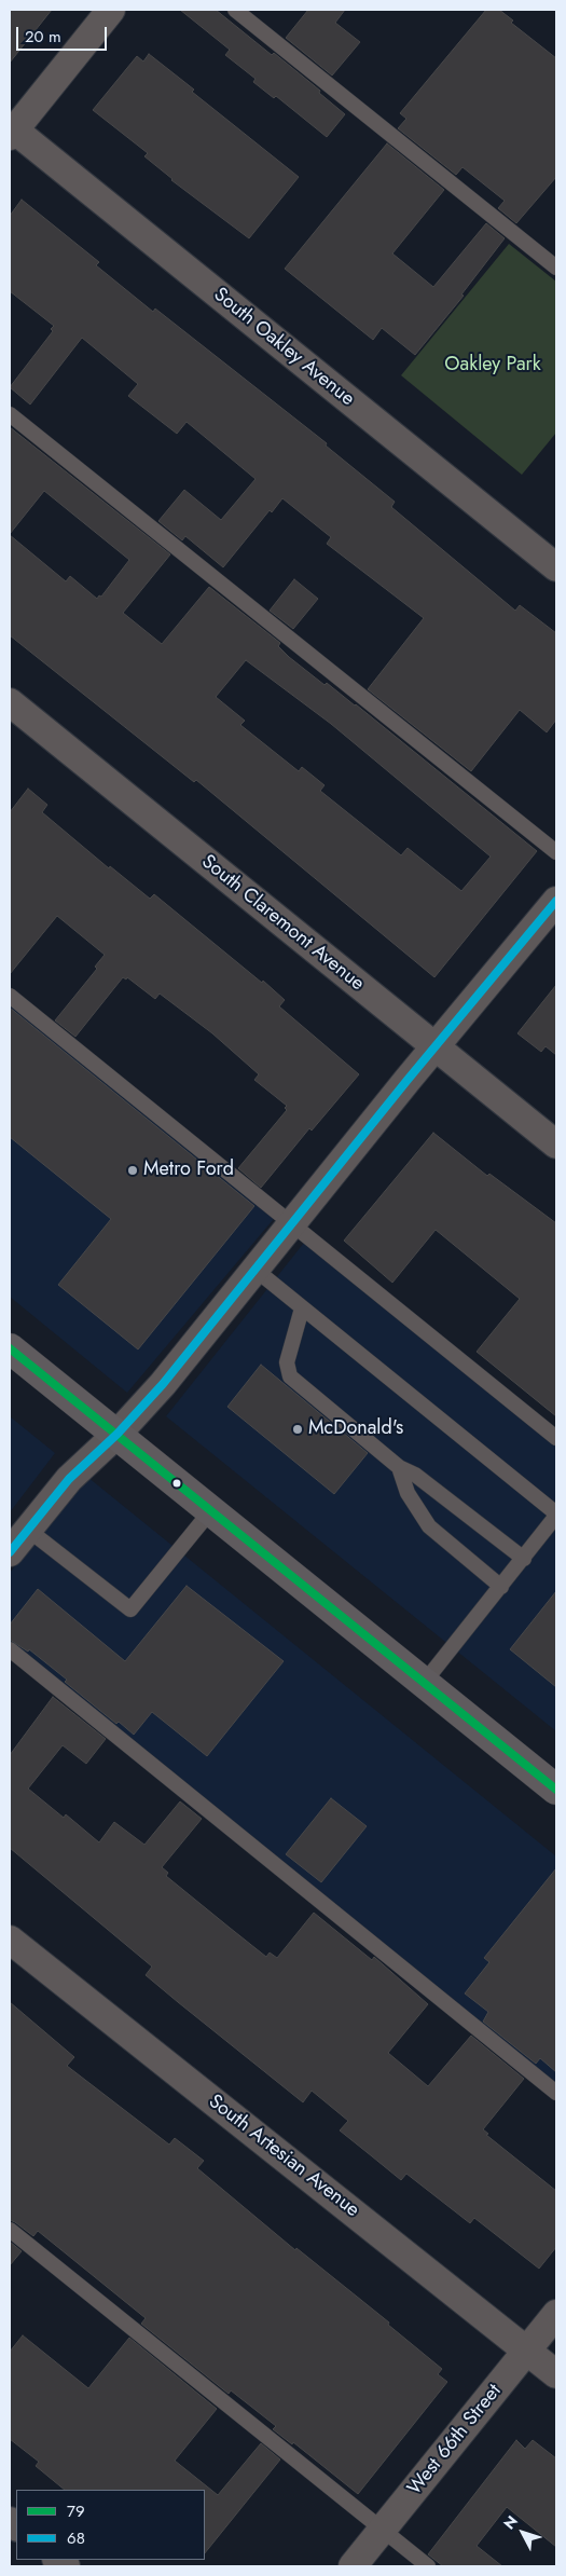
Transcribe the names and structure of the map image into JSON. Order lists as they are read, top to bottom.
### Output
{
  "streets": {
    "street": [
      "South Oakley Avenue",
      "South Claremont Avenue",
      "South Artesian Avenue",
      "West 66th Street"
    ]
  },
  "crossings": [
    ["South Artesian Avenue", "West 66th Street"]
  ],
  "parks": ["Oakley Park"],
  "places": ["Metro Ford", "McDonald's"],
  "lines": ["transit line 68", "transit line 79"],
  "legend": ["79", "68"],
  "scale_bar": "20 m",
  "north": "top left"
}
